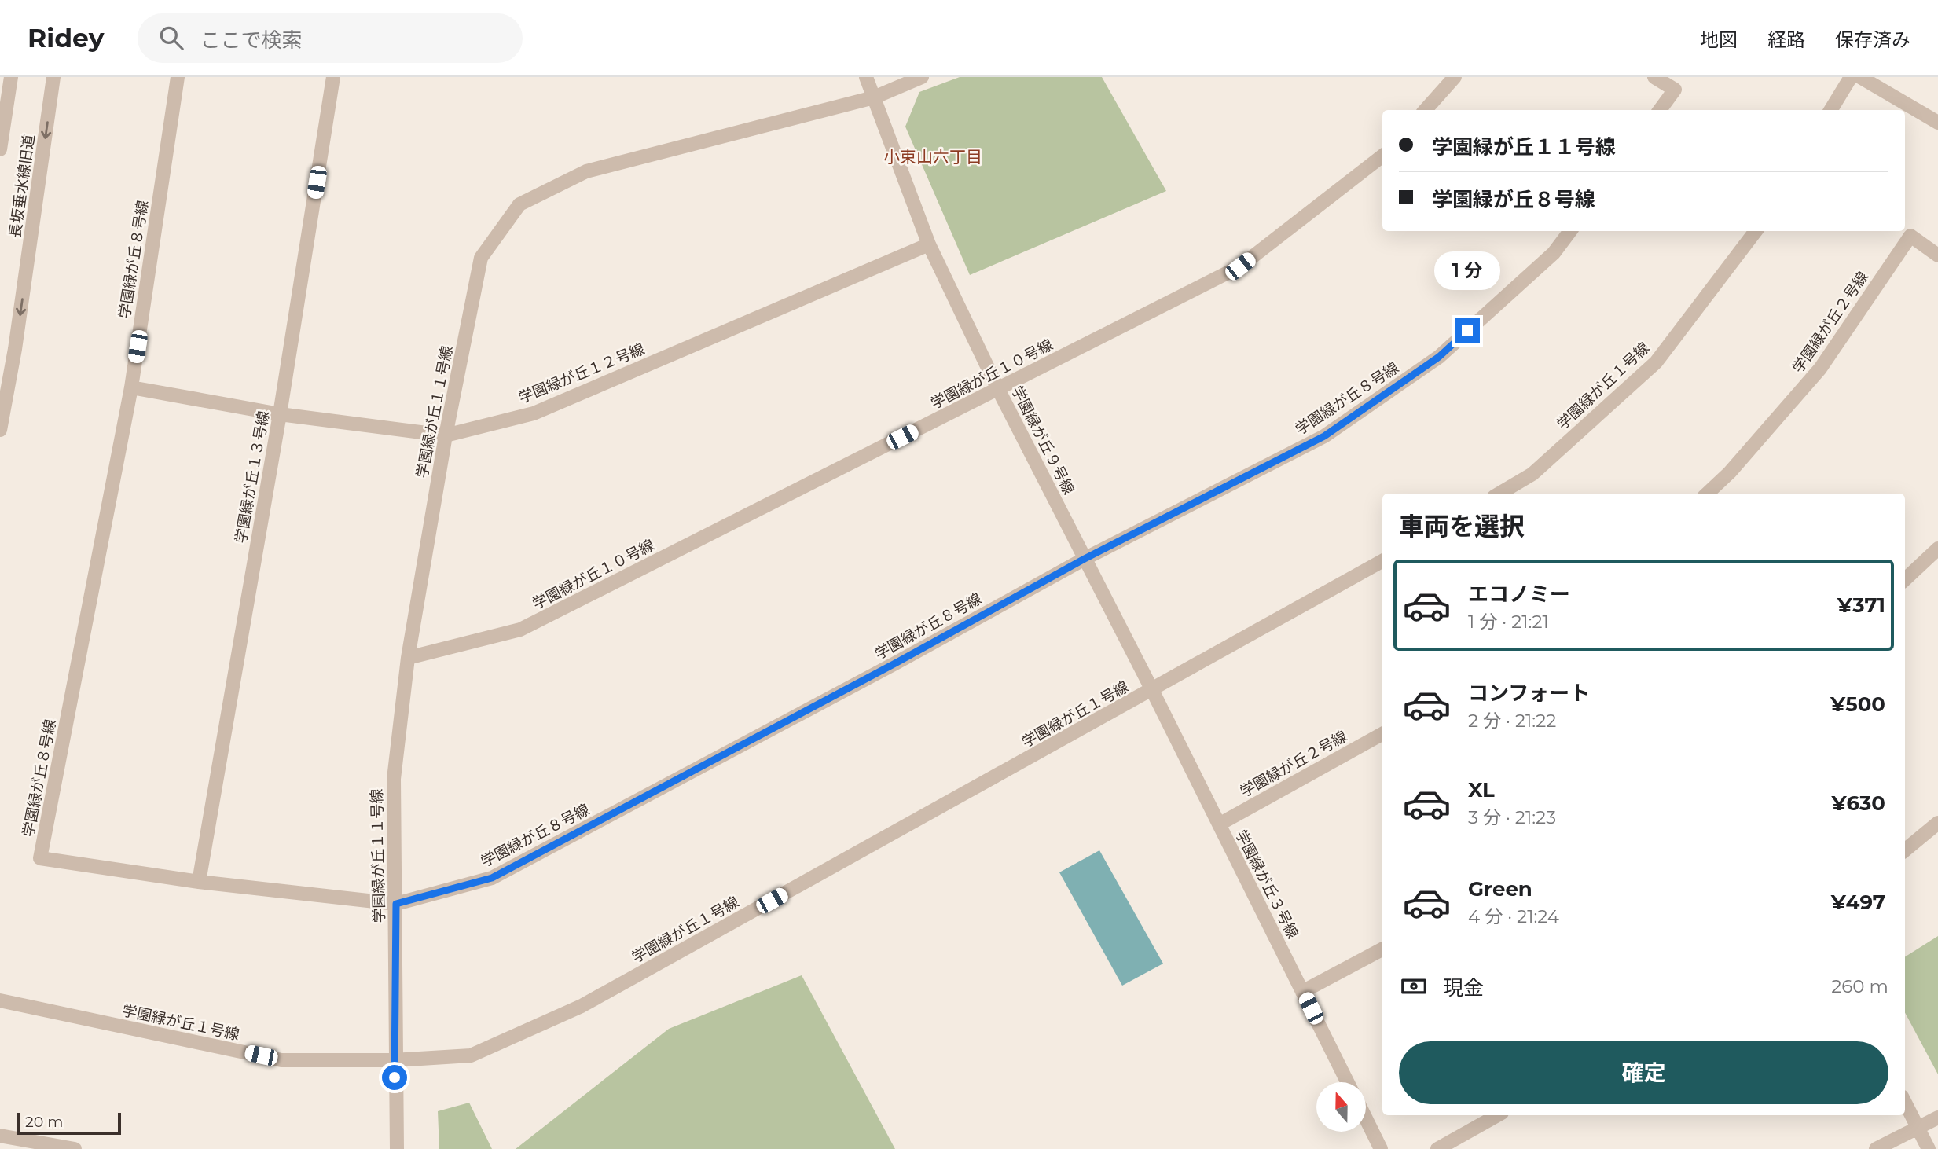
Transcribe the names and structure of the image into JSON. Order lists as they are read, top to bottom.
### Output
{
  "streets": {
    "street": [
      "長坂垂水線旧道",
      "学園緑が丘８号線",
      "学園緑が丘２号線",
      "学園緑が丘１２号線",
      "学園緑が丘１０号線",
      "学園緑が丘１号線",
      "学園緑が丘１１号線",
      "学園緑が丘９号線",
      "学園緑が丘１３号線",
      "学園緑が丘３号線"
    ]
  },
  "crossings": [
    ["学園緑が丘８号線", "学園緑が丘１２号線"],
    ["学園緑が丘８号線", "学園緑が丘１１号線"],
    ["学園緑が丘８号線", "学園緑が丘９号線"],
    ["学園緑が丘８号線", "学園緑が丘１３号線"],
    ["学園緑が丘２号線", "学園緑が丘３号線"],
    ["学園緑が丘１２号線", "学園緑が丘１１号線"],
    ["学園緑が丘１２号線", "学園緑が丘９号線"],
    ["学園緑が丘１２号線", "学園緑が丘１３号線"],
    ["学園緑が丘１０号線", "学園緑が丘１１号線"],
    ["学園緑が丘１０号線", "学園緑が丘９号線"],
    ["学園緑が丘１号線", "学園緑が丘１１号線"],
    ["学園緑が丘１号線", "学園緑が丘９号線"],
    ["学園緑が丘１号線", "学園緑が丘３号線"],
    ["学園緑が丘１１号線", "学園緑が丘９号線"],
    ["学園緑が丘９号線", "学園緑が丘３号線"]
  ],
  "one_way": ["長坂垂水線旧道"],
  "districts": ["小束山六丁目"],
  "scale_bar": "20 m",
  "north": "top",
  "page": {
    "header": "Ridey",
    "search": "ここで検索",
    "nav": ["地図", "経路", "保存済み"],
    "banner": ["学園緑が丘１１号線", "学園緑が丘８号線"],
    "bubble": "1 分",
    "heading": "車両を選択",
    "list": [
      {
        "name": "エコノミー",
        "note": "1 分 · 21:21",
        "value": "¥371"
      },
      {
        "name": "コンフォート",
        "note": "2 分 · 21:22",
        "value": "¥500"
      },
      {
        "name": "XL",
        "note": "3 分 · 21:23",
        "value": "¥630"
      },
      {
        "name": "Green",
        "note": "4 分 · 21:24",
        "value": "¥497"
      }
    ],
    "pay": ["現金", "260 m"],
    "buttons": "確定",
    "scale": "20 m"
  }
}
